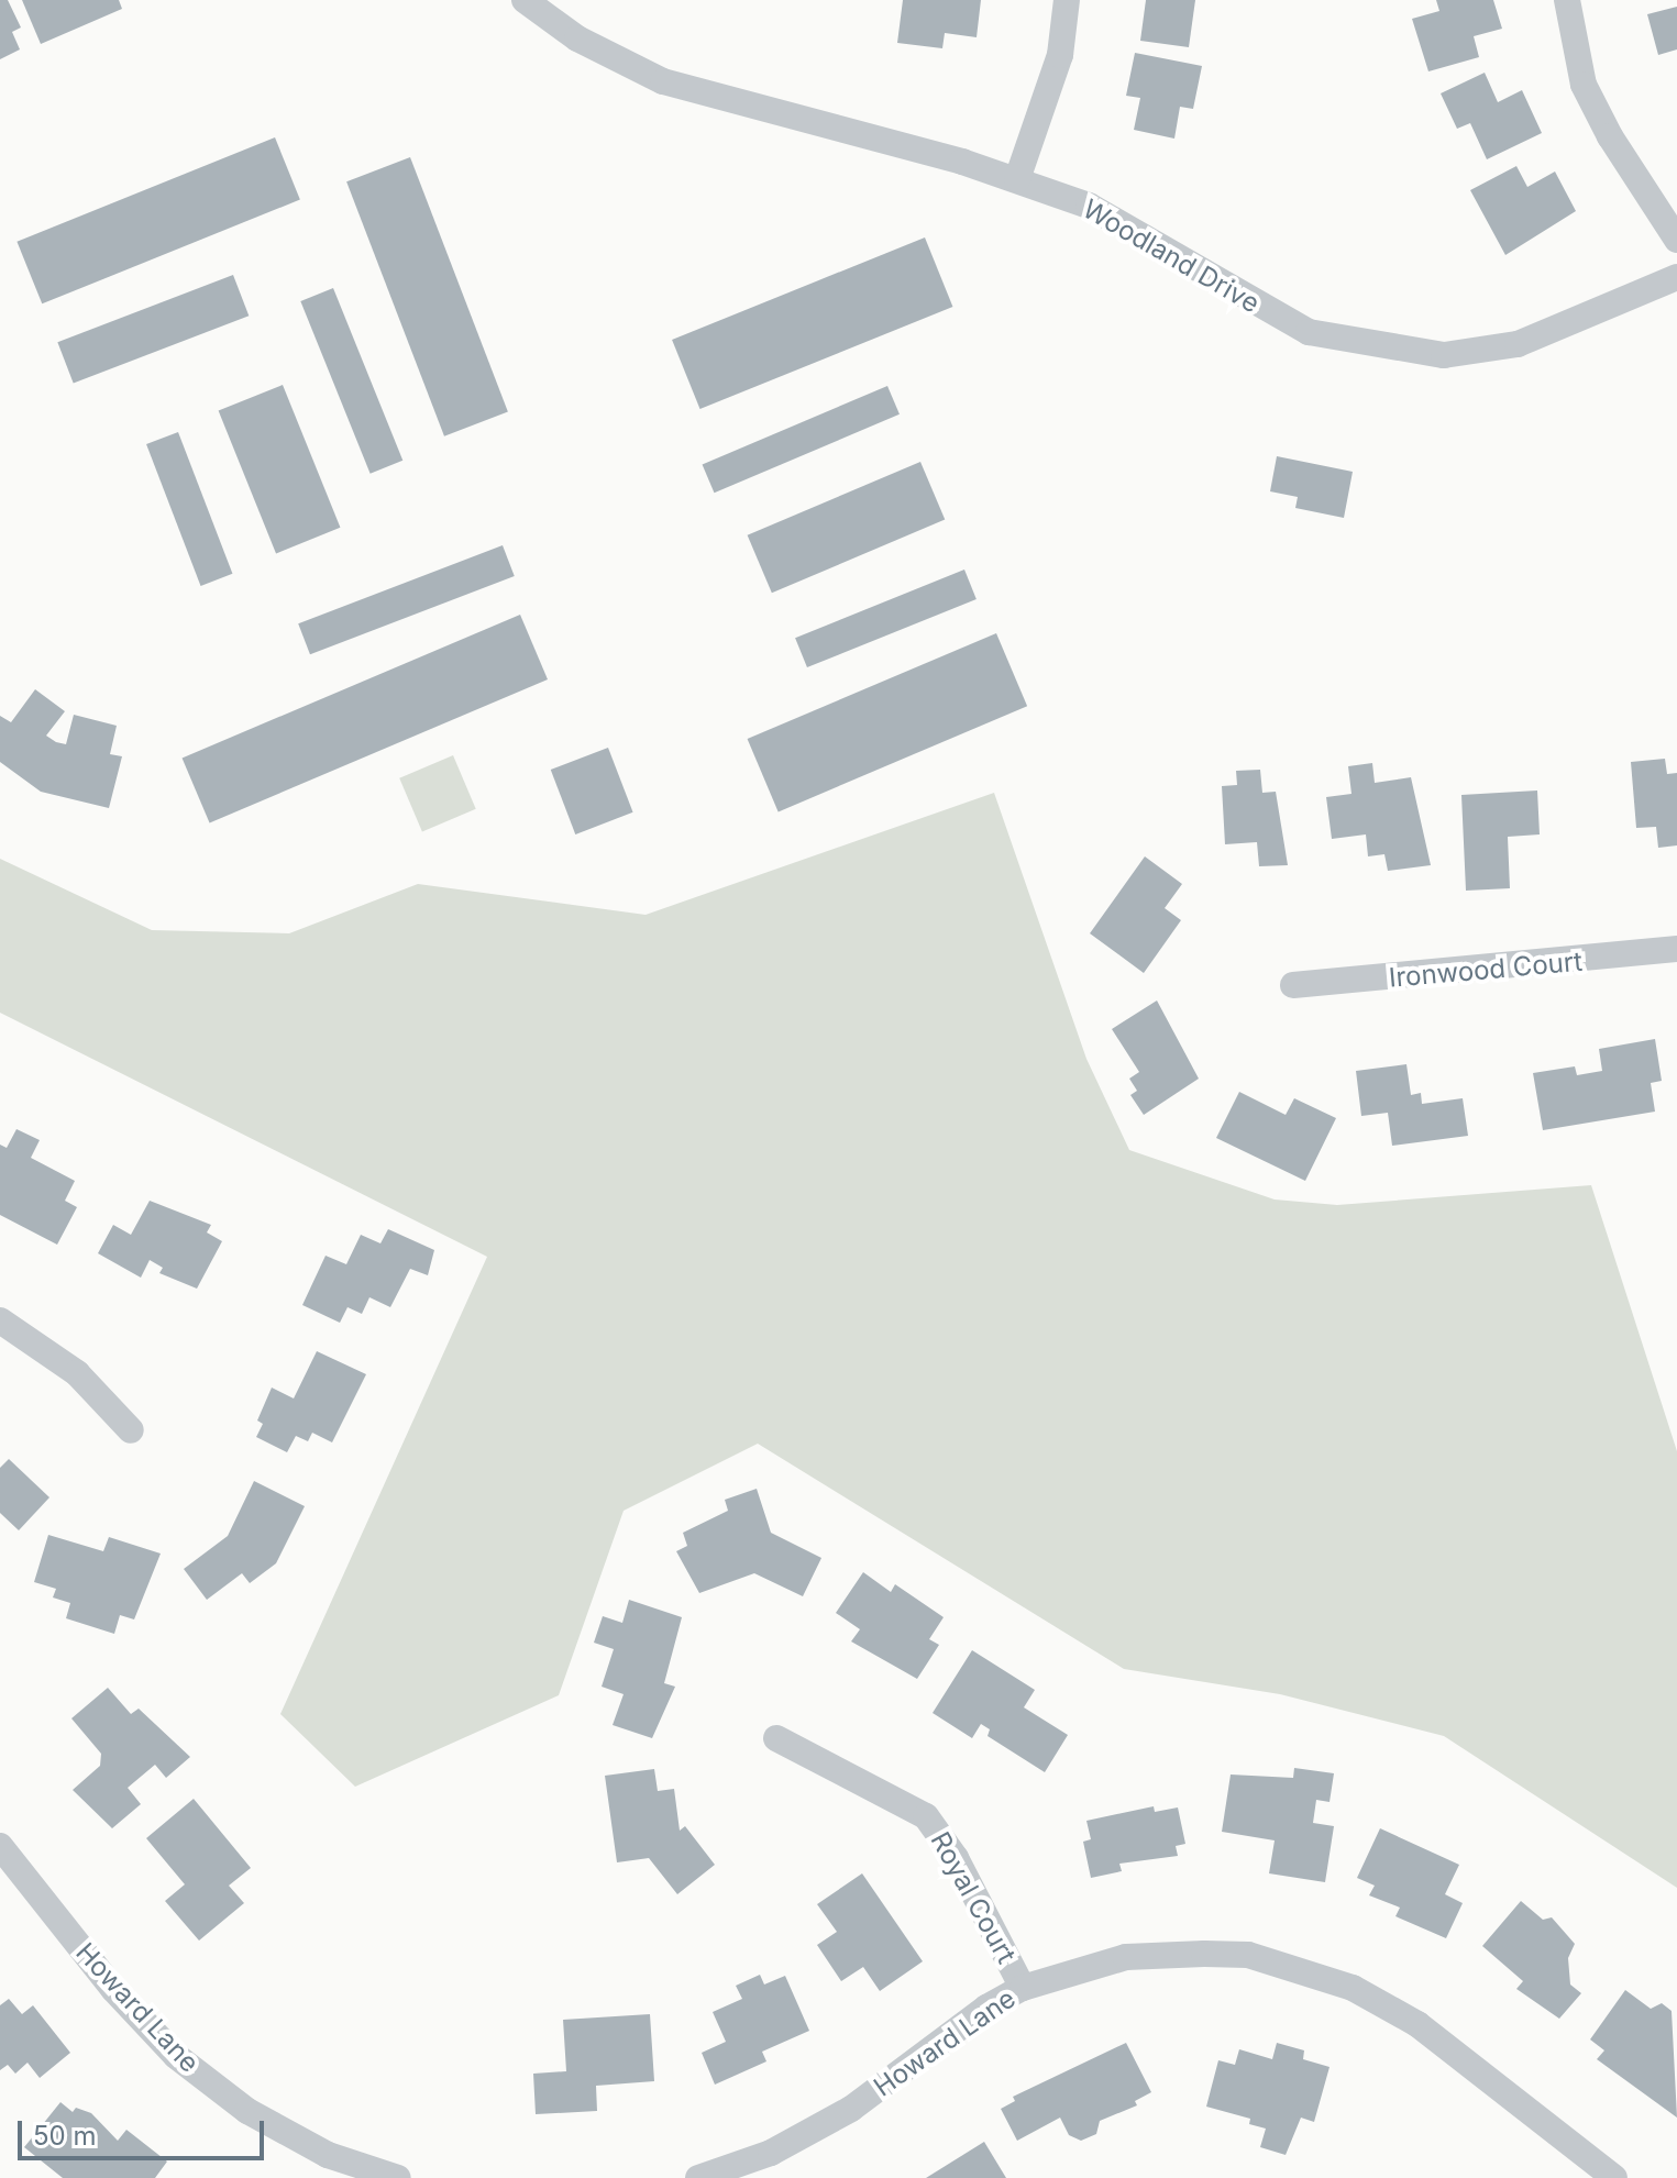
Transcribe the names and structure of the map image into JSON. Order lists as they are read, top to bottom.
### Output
{
  "streets": {
    "street": [
      "Woodland Drive",
      "Ironwood Court",
      "Royal Court",
      "Howard Lane"
    ]
  },
  "crossings": [
    ["Royal Court", "Howard Lane"]
  ],
  "scale_bar": "50 m"
}
